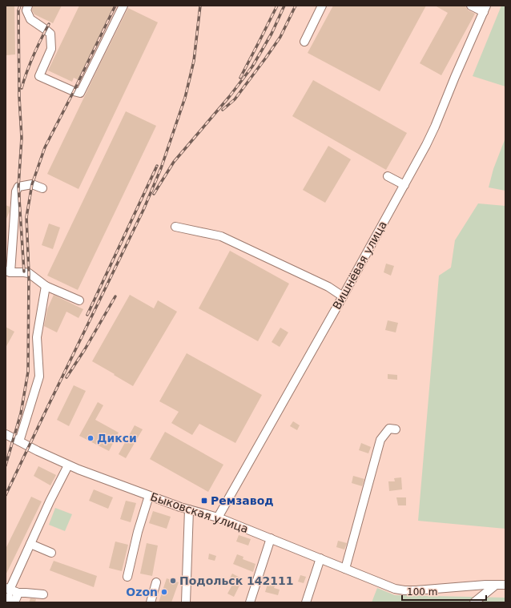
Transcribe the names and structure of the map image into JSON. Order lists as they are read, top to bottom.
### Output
{
  "streets": {
    "street": ["Вишнёвая улица", "Быковская улица"]
  },
  "crossings": [
    ["Вишнёвая улица", "Быковская улица"]
  ],
  "places": {
    "other": ["Дикси", "Подольск 142111", "Ozon"],
    "transit": ["Ремзавод"]
  },
  "scale_bar": "100 m"
}
